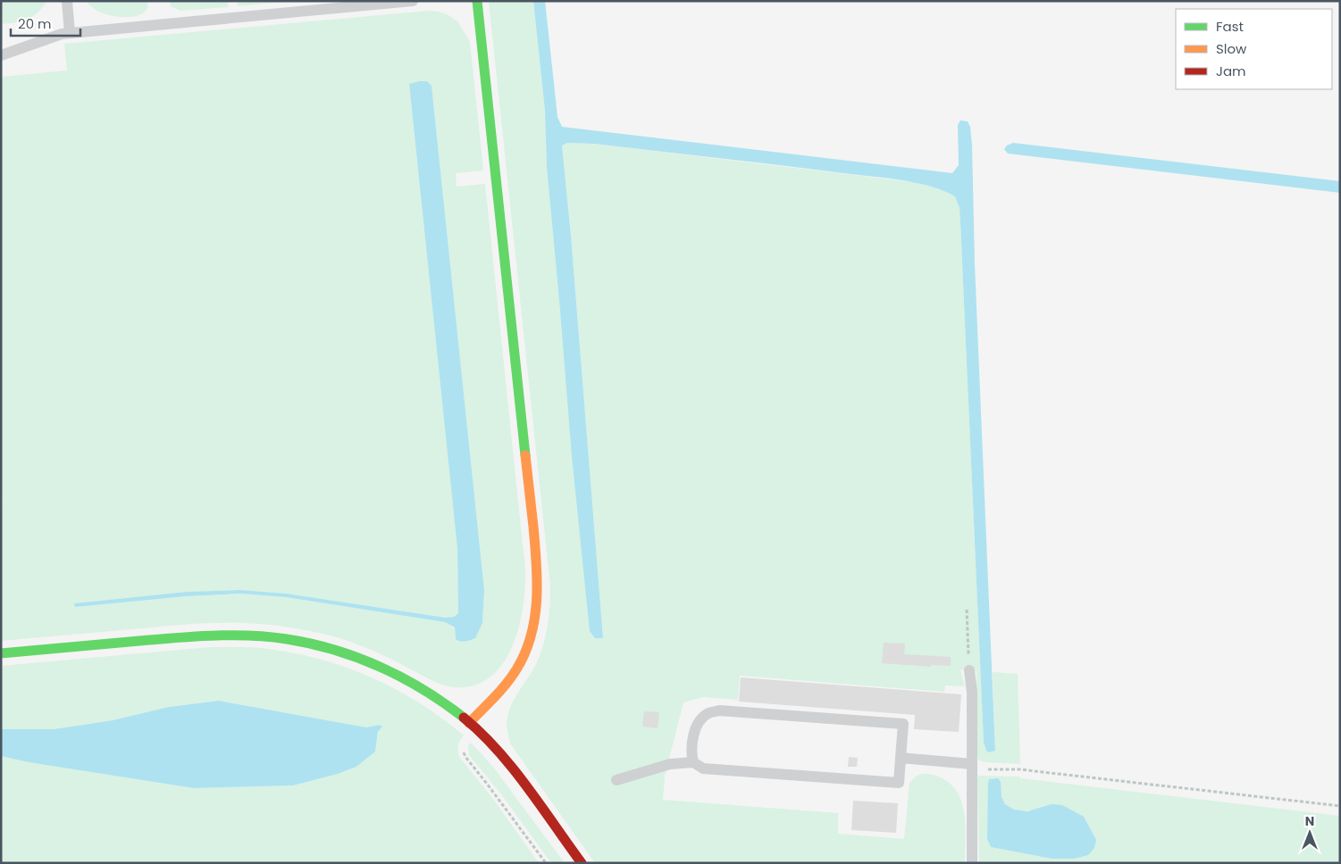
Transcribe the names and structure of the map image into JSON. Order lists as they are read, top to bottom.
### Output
{
  "legend": ["Fast", "Slow", "Jam"],
  "scale_bar": "20 m",
  "north": "top"
}
